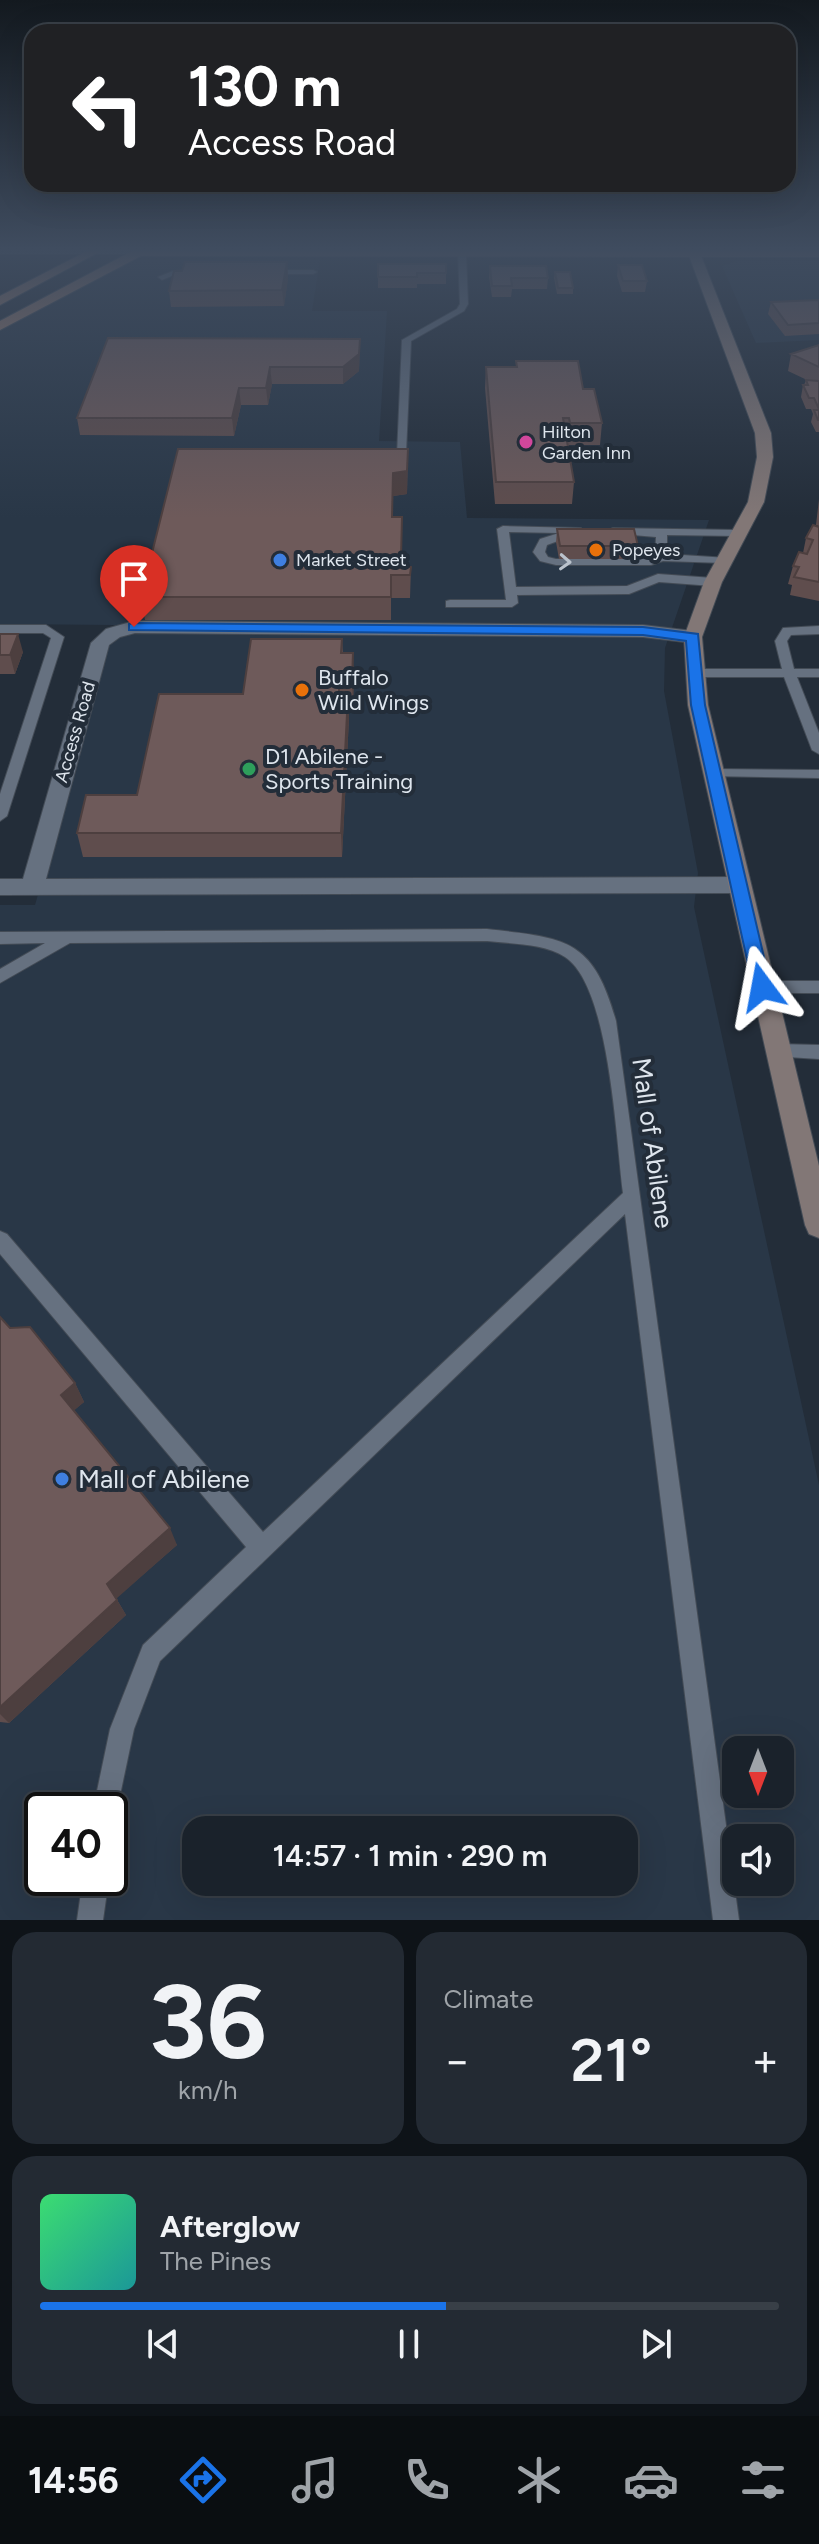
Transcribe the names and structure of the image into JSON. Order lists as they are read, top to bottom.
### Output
{
  "streets": {
    "street": ["Access Road"],
    "lane": ["Mall of Abilene"]
  },
  "places": [
    "Hilton Garden Inn",
    "Popeyes",
    "Market Street",
    "Buffalo Wild Wings",
    "D1 Abilene - Sports Training",
    "Mall of Abilene"
  ],
  "north": "bottom",
  "page": {
    "turn": ["130 m", "Access Road"],
    "limit": "40",
    "trip": "14:57 · 1 min · 290 m",
    "tile": [
      ["36", "km/h"],
      "Climate"
    ],
    "heat": ["−", "21°", "+"],
    "song": ["Afterglow", "The Pines"],
    "tabs": "14:56"
  }
}
